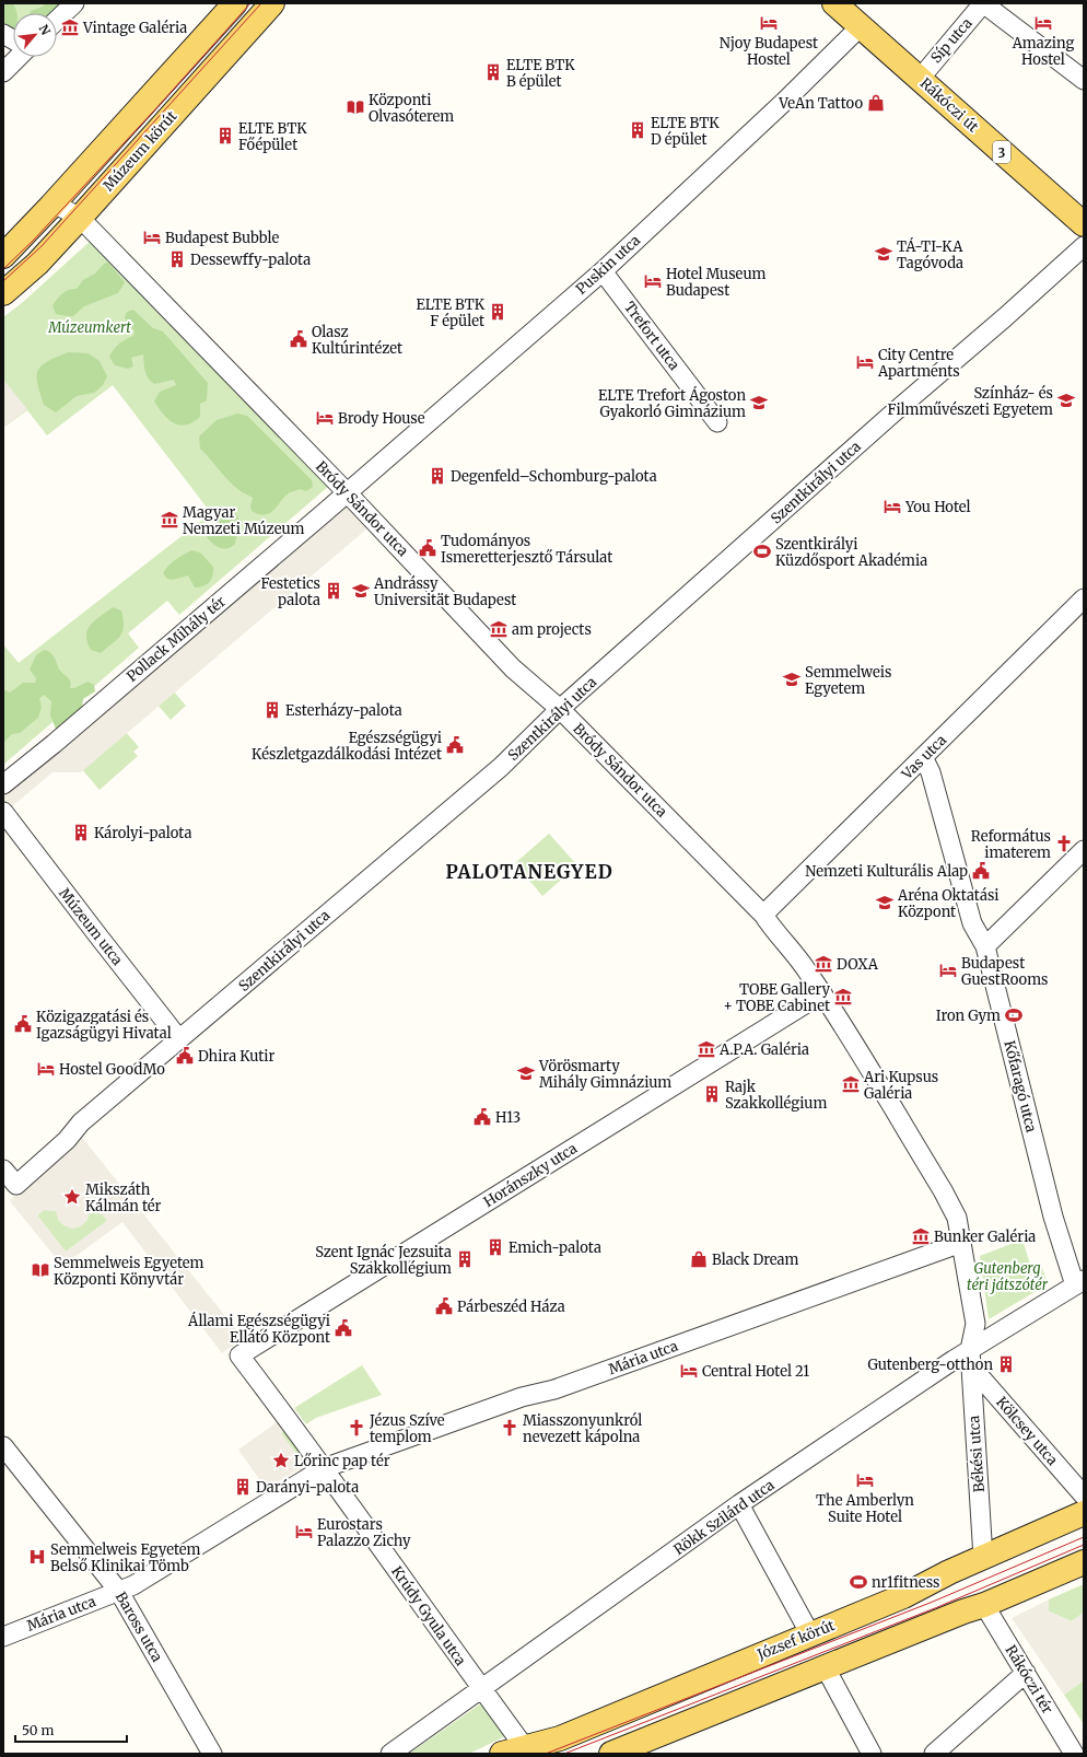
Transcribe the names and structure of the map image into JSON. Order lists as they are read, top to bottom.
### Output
{
  "streets": {
    "main road": [
      "Rákóczi út",
      "Múzeum körút",
      "3",
      "József körút"
    ],
    "street": [
      "Síp utca",
      "Puskin utca",
      "Trefort utca",
      "Szentkirályi utca",
      "Bródy Sándor utca",
      "Pollack Mihály tér",
      "Vas utca",
      "Múzeum utca",
      "Kőfaragó utca",
      "Horánszky utca",
      "Mária utca",
      "Kölcsey utca",
      "Békési utca",
      "Rökk Szilárd utca",
      "Krúdy Gyula utca",
      "Baross utca",
      "Rákóczi tér"
    ]
  },
  "crossings": [
    ["Síp utca", "Rákóczi út"],
    ["Rákóczi út", "Puskin utca"],
    ["Múzeum körút", "Bródy Sándor utca"],
    ["Puskin utca", "Trefort utca"],
    ["Puskin utca", "Bródy Sándor utca"],
    ["Puskin utca", "Pollack Mihály tér"],
    ["Szentkirályi utca", "Bródy Sándor utca"],
    ["Szentkirályi utca", "Múzeum utca"],
    ["Bródy Sándor utca", "Pollack Mihály tér"],
    ["Bródy Sándor utca", "Vas utca"],
    ["Bródy Sándor utca", "Horánszky utca"],
    ["Bródy Sándor utca", "Mária utca"],
    ["Bródy Sándor utca", "Békési utca"],
    ["Vas utca", "Kőfaragó utca"],
    ["Kőfaragó utca", "Rökk Szilárd utca"],
    ["Horánszky utca", "Krúdy Gyula utca"],
    ["Mária utca", "Békési utca"],
    ["Mária utca", "Krúdy Gyula utca"],
    ["Mária utca", "Baross utca"],
    ["Kölcsey utca", "Békési utca"],
    ["Kölcsey utca", "Rökk Szilárd utca"],
    ["Békési utca", "Rökk Szilárd utca"],
    ["Békési utca", "József körút"],
    ["Rökk Szilárd utca", "Krúdy Gyula utca"],
    ["Krúdy Gyula utca", "József körút"]
  ],
  "districts": ["PALOTANEGYED"],
  "parks": ["Múzeumkert", "Gutenberg téri játszótér"],
  "places": {
    "hotel": [
      "Njoy Budapest Hostel",
      "Amazing Hostel",
      "Budapest Bubble",
      "Hotel Museum Budapest",
      "City Centre Apartments",
      "Brody House",
      "You Hotel",
      "Budapest GuestRooms",
      "Hostel GoodMo",
      "Central Hotel 21",
      "The Amberlyn Suite Hotel",
      "Eurostars Palazzo Zichy"
    ],
    "museum": [
      "Vintage Galéria",
      "Magyar Nemzeti Múzeum",
      "am projects",
      "DOXA",
      "TOBE Gallery + TOBE Cabinet",
      "A.P.A. Galéria",
      "Ari Kupsus Galéria",
      "Bunker Galéria"
    ],
    "building": [
      "ELTE BTK B épület",
      "ELTE BTK D épület",
      "ELTE BTK Főépület",
      "Dessewffy-palota",
      "ELTE BTK F épület",
      "Degenfeld–Schomburg-palota",
      "Festetics palota",
      "Esterházy-palota",
      "Károlyi-palota",
      "Rajk Szakkollégium",
      "Emich-palota",
      "Szent Ignác Jezsuita Szakkollégium",
      "Gutenberg-otthon",
      "Darányi-palota"
    ],
    "shop": ["VeAn Tattoo", "Black Dream"],
    "library": ["Központi Olvasóterem", "Semmelweis Egyetem Központi Könyvtár"],
    "school or university": [
      "TÁ-TI-KA Tagóvoda",
      "Színház- és Filmművészeti Egyetem",
      "ELTE Trefort Ágoston Gyakorló Gimnázium",
      "Andrássy Universität Budapest",
      "Semmelweis Egyetem",
      "Aréna Oktatási Központ",
      "Vörösmarty Mihály Gimnázium"
    ],
    "public building": [
      "Olasz Kultúrintézet",
      "Tudományos Ismeretterjesztő Társulat",
      "Egészségügyi Készletgazdálkodási Intézet",
      "Nemzeti Kulturális Alap",
      "Közigazgatási és Igazságügyi Hivatal",
      "Dhira Kutir",
      "H13",
      "Párbeszéd Háza",
      "Állami Egészségügyi Ellátó Központ"
    ],
    "sports": ["Szentkirályi Küzdősport Akadémia", "Iron Gym", "nr1fitness"],
    "church": ["Református imaterem", "Jézus Szíve templom", "Miasszonyunkról nevezett kápolna"],
    "place": ["Mikszáth Kálmán tér", "Lőrinc pap tér"],
    "hospital": ["Semmelweis Egyetem Belső Klinikai Tömb"]
  },
  "scale_bar": "50 m",
  "north": "top right"
}
